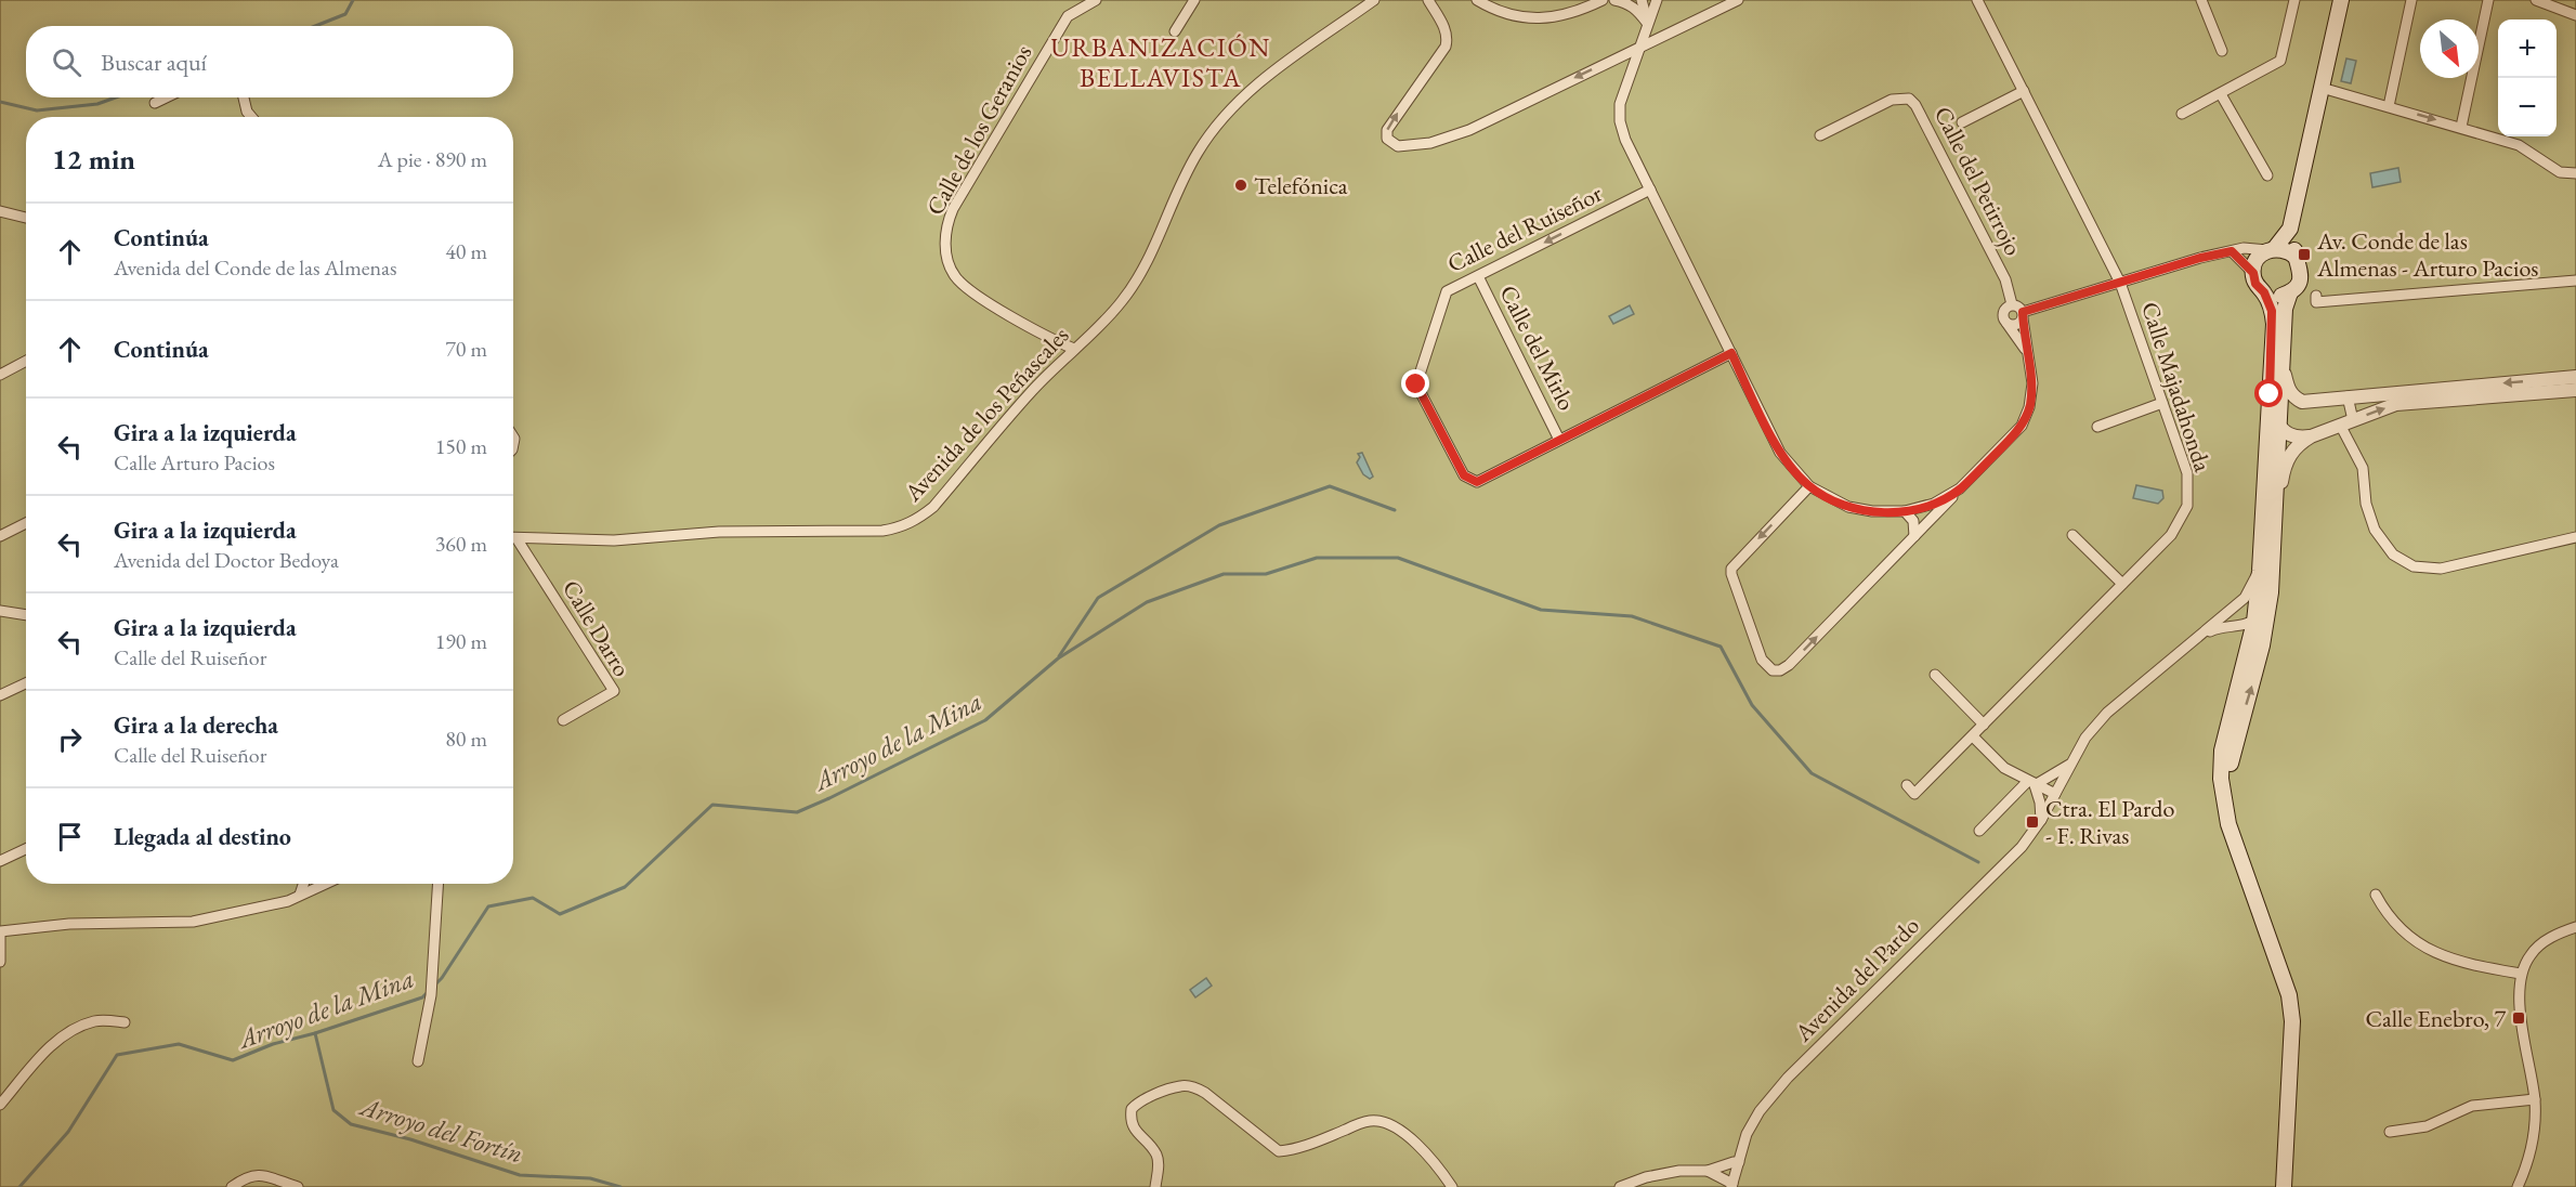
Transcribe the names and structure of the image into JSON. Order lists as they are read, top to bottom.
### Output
{
  "streets": {
    "street": [
      "Calle de los Geranios",
      "Calle del Petirrojo",
      "Calle del Ruiseñor",
      "Calle del Mirlo",
      "Calle Majadahonda",
      "Avenida de los Peñascales",
      "Calle Darro",
      "Avenida del Pardo"
    ]
  },
  "crossings": [
    ["Calle de los Geranios", "Avenida de los Peñascales"],
    ["Calle del Ruiseñor", "Calle del Mirlo"],
    ["Avenida de los Peñascales", "Calle Darro"]
  ],
  "districts": ["URBANIZACIÓN BELLAVISTA"],
  "water": ["Arroyo de la Mina", "Arroyo del Fortín"],
  "places": {
    "other": ["Telefónica"],
    "transit": ["Av. Conde de las Almenas - Arturo Pacios", "Ctra. El Pardo - F. Rivas", "Calle Enebro, 7"]
  },
  "north": "bottom right",
  "page": {
    "map_buttons": ["+", "−"],
    "search": "Buscar aquí",
    "heading": ["12 min", "A pie · 890 m"],
    "list": [
      ["Continúa", "Avenida del Conde de las Almenas", "40 m"],
      ["Continúa", "70 m"],
      ["Gira a la izquierda", "Calle Arturo Pacios", "150 m"],
      ["Gira a la izquierda", "Avenida del Doctor Bedoya", "360 m"],
      ["Gira a la izquierda", "Calle del Ruiseñor", "190 m"],
      ["Gira a la derecha", "Calle del Ruiseñor", "80 m"],
      "Llegada al destino"
    ]
  }
}
